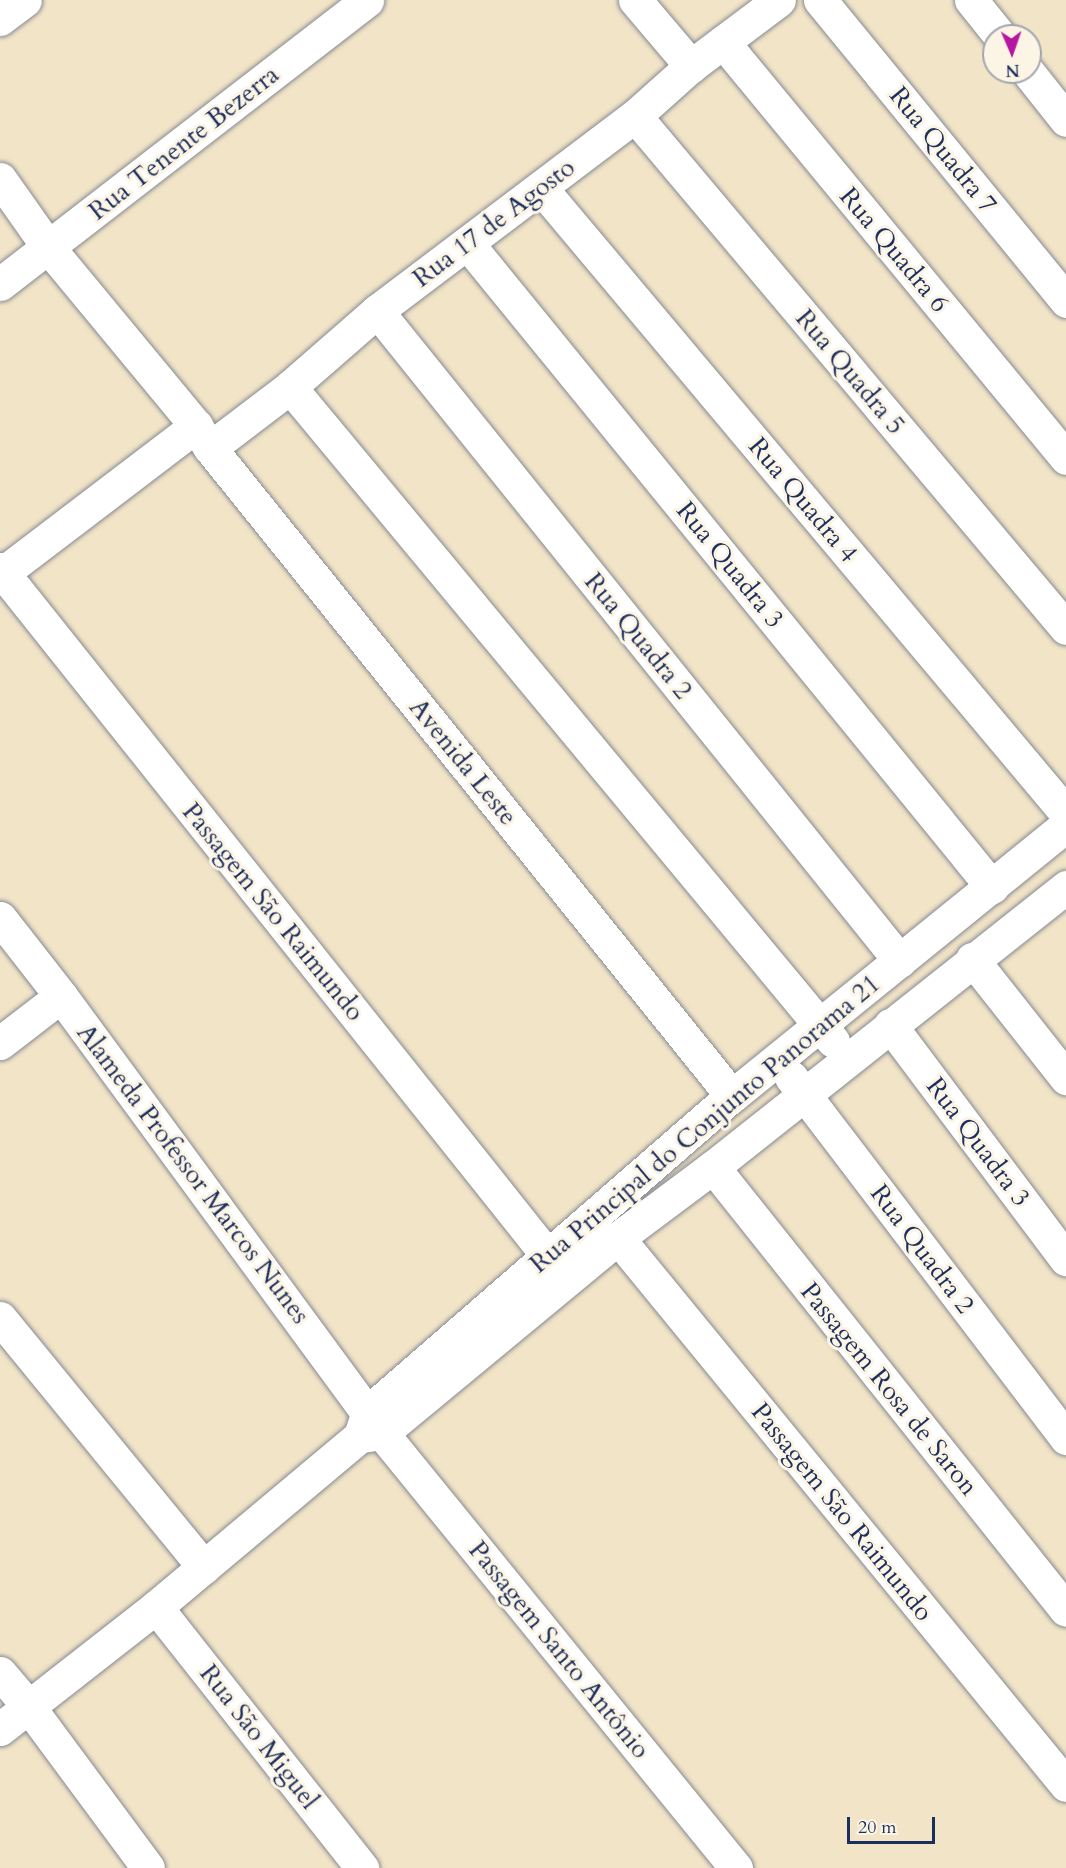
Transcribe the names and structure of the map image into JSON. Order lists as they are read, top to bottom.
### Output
{
  "streets": {
    "street": [
      "Rua Tenente Bezerra",
      "Rua Quadra 7",
      "Rua 17 de Agosto",
      "Rua Quadra 6",
      "Rua Quadra 5",
      "Rua Quadra 4",
      "Rua Quadra 3",
      "Rua Quadra 2",
      "Avenida Leste",
      "Passagem São Raimundo",
      "Rua Principal do Conjunto Panorama 21",
      "Alameda Professor Marcos Nunes",
      "Passagem Rosa de Saron",
      "Passagem Santo Antônio",
      "Rua São Miguel"
    ]
  },
  "crossings": [
    ["Rua 17 de Agosto", "Rua Quadra 6"],
    ["Rua 17 de Agosto", "Rua Quadra 5"],
    ["Rua 17 de Agosto", "Rua Quadra 4"],
    ["Rua 17 de Agosto", "Rua Quadra 3"],
    ["Rua 17 de Agosto", "Rua Quadra 2"],
    ["Rua 17 de Agosto", "Avenida Leste"],
    ["Rua 17 de Agosto", "Passagem São Raimundo"],
    ["Rua Quadra 3", "Rua Principal do Conjunto Panorama 21"],
    ["Rua Quadra 2", "Rua Principal do Conjunto Panorama 21"],
    ["Avenida Leste", "Rua Principal do Conjunto Panorama 21"],
    ["Passagem São Raimundo", "Rua Principal do Conjunto Panorama 21"],
    ["Rua Principal do Conjunto Panorama 21", "Alameda Professor Marcos Nunes"],
    ["Rua Principal do Conjunto Panorama 21", "Passagem Rosa de Saron"],
    ["Rua Principal do Conjunto Panorama 21", "Passagem Santo Antônio"],
    ["Rua Principal do Conjunto Panorama 21", "Rua São Miguel"],
    ["Alameda Professor Marcos Nunes", "Passagem Santo Antônio"]
  ],
  "scale_bar": "20 m",
  "north": "bottom"
}
